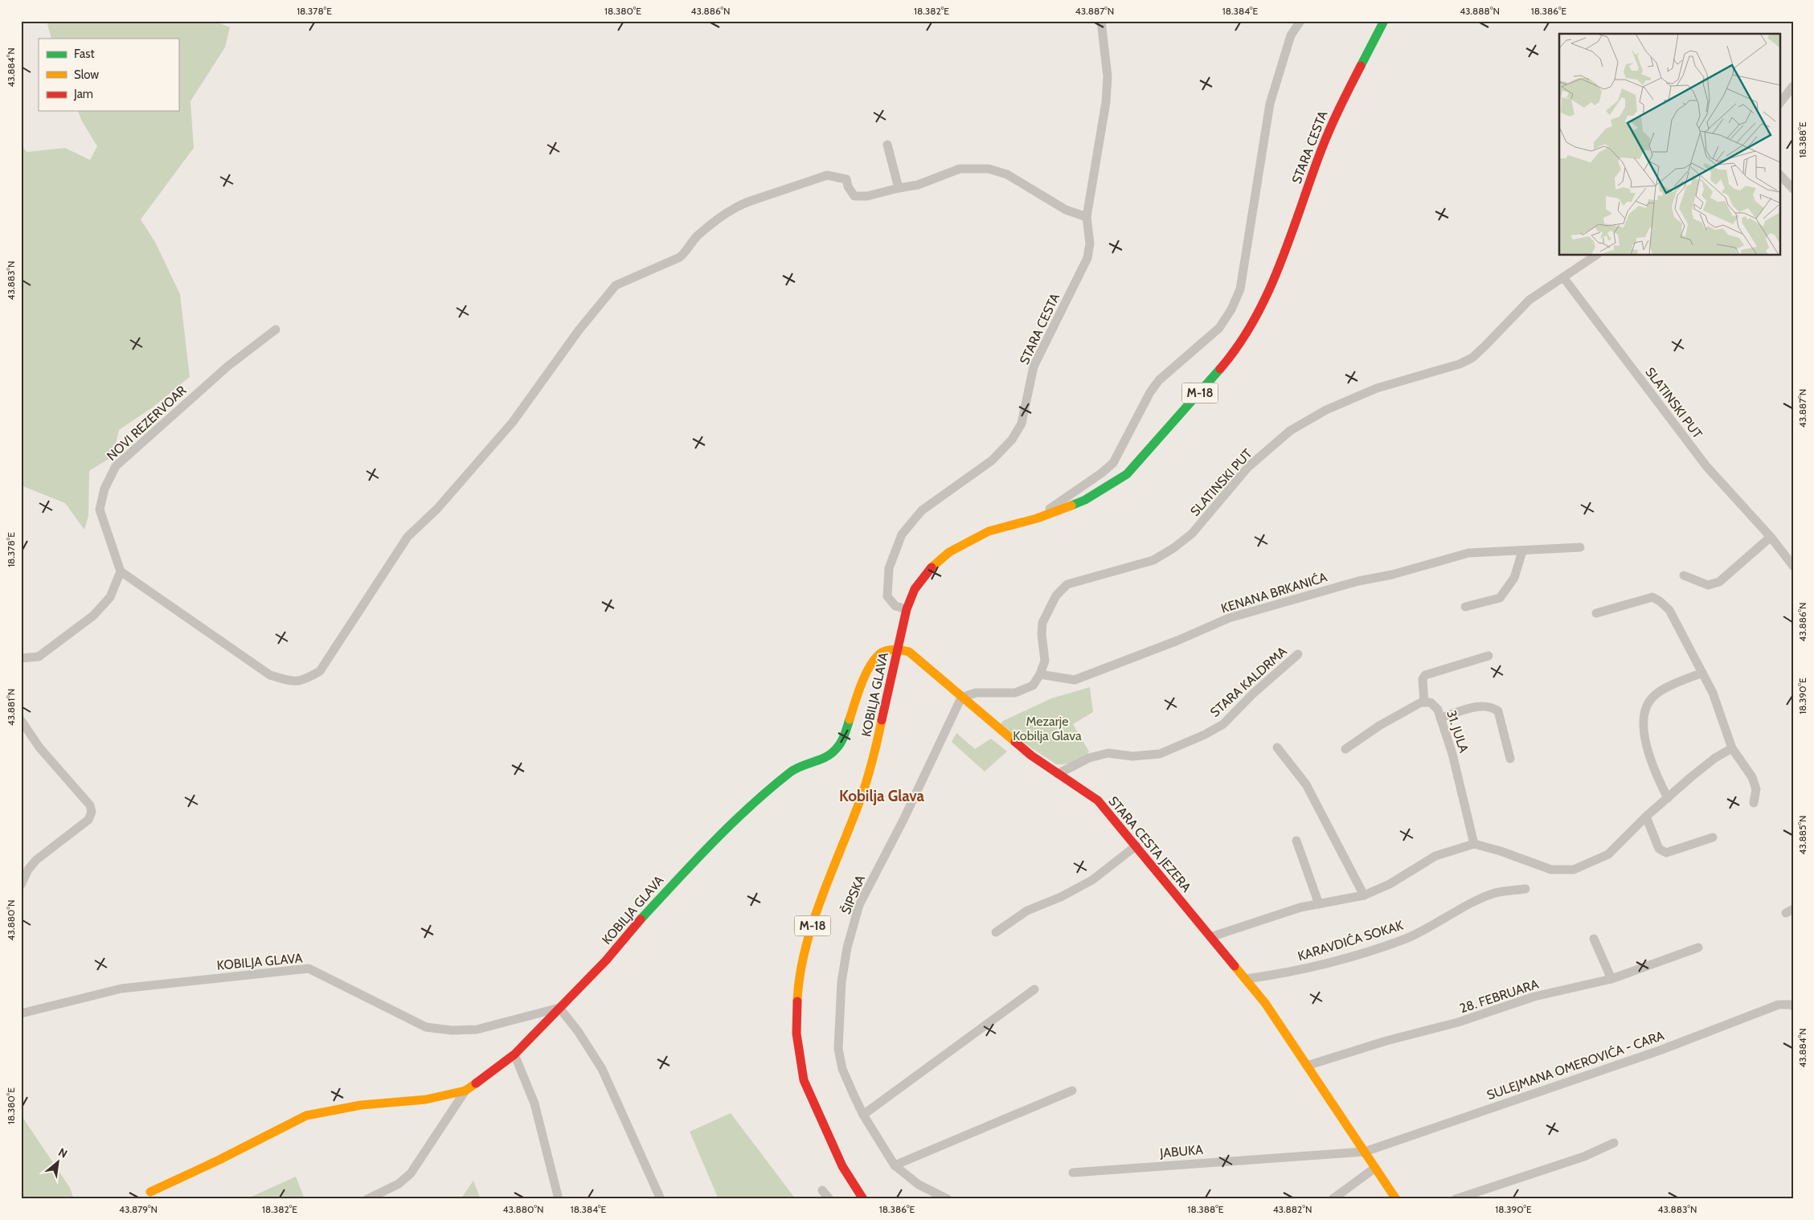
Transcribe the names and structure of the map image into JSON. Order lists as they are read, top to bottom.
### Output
{
  "streets": {
    "street": [
      "STARA CESTA",
      "M-18",
      "SLATINSKI PUT",
      "NOVI REZERVOAR",
      "KENANA BRKANIĆA",
      "STARA KALDRMA",
      "KOBILJA GLAVA",
      "31. JULA",
      "STARA CESTA JEZERA",
      "ŠIPSKA",
      "KARAVDIĆA SOKAK",
      "28. FEBRUARA",
      "SULEJMANA OMEROVIĆA - CARA",
      "JABUKA"
    ]
  },
  "crossings": [
    ["STARA CESTA", "KOBILJA GLAVA"],
    ["STARA CESTA", "STARA CESTA JEZERA"],
    ["SLATINSKI PUT", "KENANA BRKANIĆA"],
    ["STARA KALDRMA", "STARA CESTA JEZERA"],
    ["KOBILJA GLAVA", "STARA CESTA JEZERA"],
    ["STARA CESTA JEZERA", "ŠIPSKA"],
    ["STARA CESTA JEZERA", "KARAVDIĆA SOKAK"],
    ["STARA CESTA JEZERA", "28. FEBRUARA"],
    ["SULEJMANA OMEROVIĆA - CARA", "JABUKA"]
  ],
  "districts": ["Kobilja Glava"],
  "parks": ["Mezarje Kobilja Glava"],
  "legend": ["Fast", "Slow", "Jam"],
  "north": "top right",
  "coordinates": [
    "18.378°E",
    "18.380°E",
    "43.886°N",
    "18.382°E",
    "43.887°N",
    "18.384°E",
    "43.888°N",
    "18.386°E",
    "43.884°N",
    "18.388°E",
    "43.883°N",
    "18.390°E",
    "43.881°N",
    "43.885°N",
    "43.880°N",
    "43.879°N",
    "43.882°N"
  ]
}
